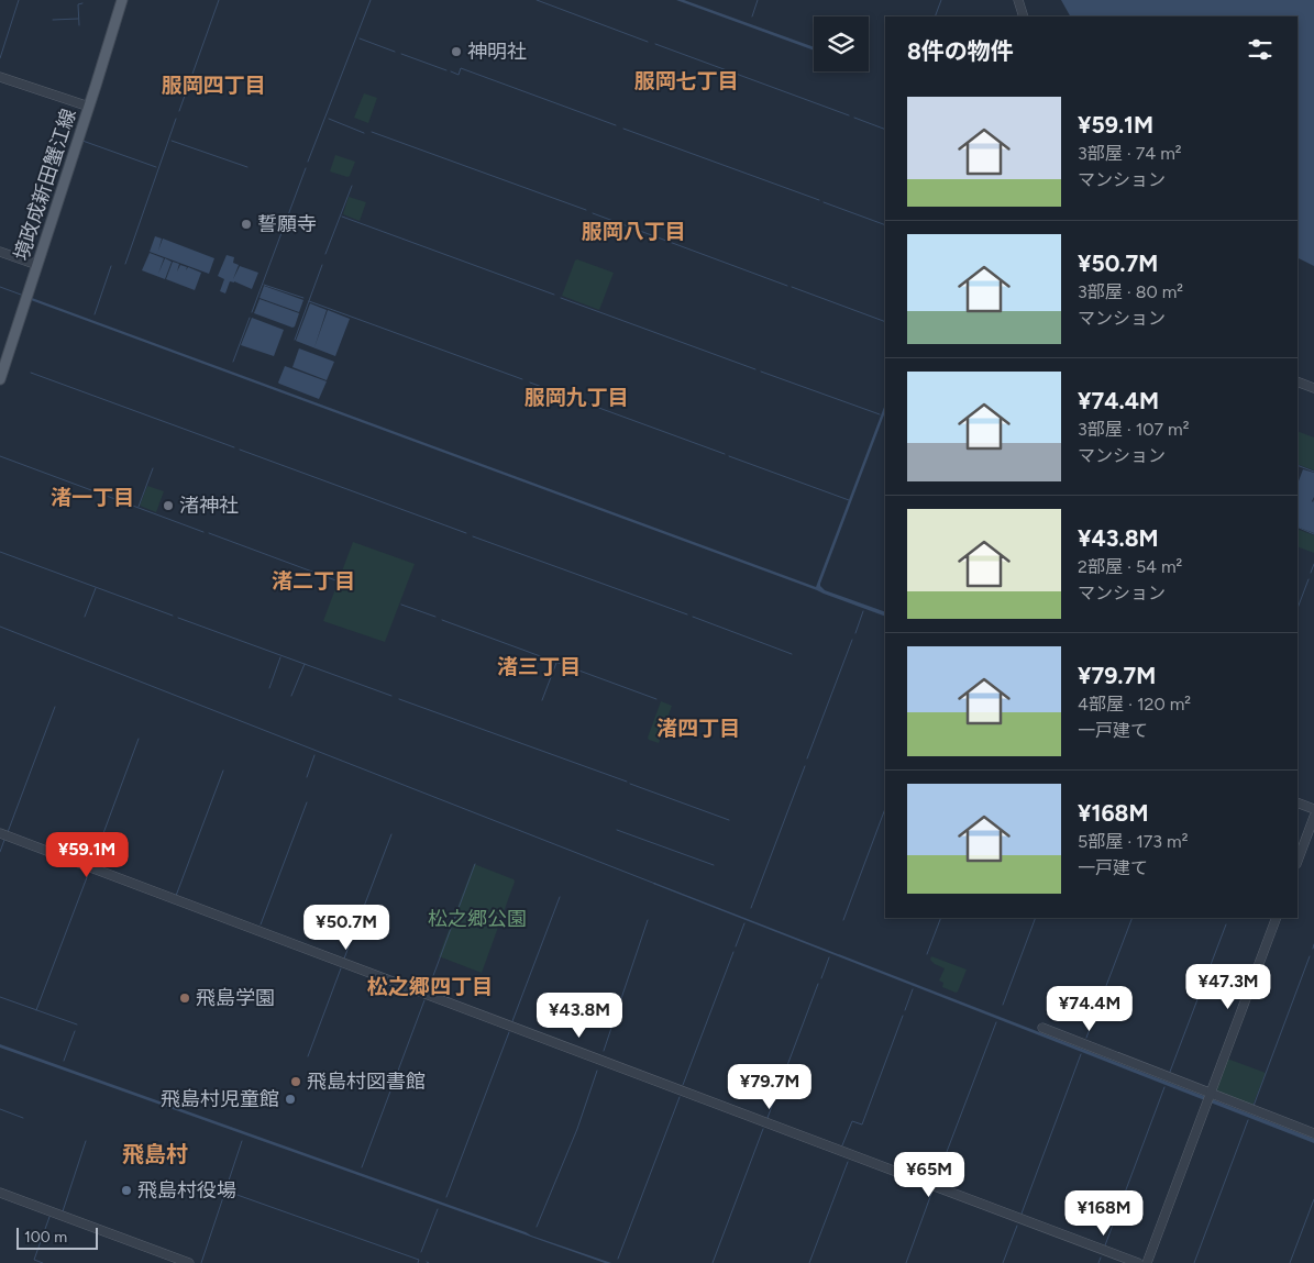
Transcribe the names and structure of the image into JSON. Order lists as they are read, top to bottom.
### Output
{
  "streets": {
    "main road": ["境政成新田蟹江線"]
  },
  "districts": [
    "服岡七丁目",
    "服岡四丁目",
    "服岡八丁目",
    "服岡九丁目",
    "渚一丁目",
    "渚二丁目",
    "渚三丁目",
    "渚四丁目",
    "松之郷四丁目",
    "飛島村"
  ],
  "parks": ["松之郷公園"],
  "places": [
    "神明社",
    "誓願寺",
    "渚神社",
    "飛島学園",
    "飛島村図書館",
    "飛島村児童館",
    "飛島村役場"
  ],
  "scale_bar": "100 m",
  "page": {
    "heading": "8件の物件",
    "list": [
      {
        "name": "¥59.1M",
        "note": "3部屋 · 74 m² · マンション"
      },
      {
        "name": "¥50.7M",
        "note": "3部屋 · 80 m² · マンション"
      },
      {
        "name": "¥74.4M",
        "note": "3部屋 · 107 m² · マンション"
      },
      {
        "name": "¥43.8M",
        "note": "2部屋 · 54 m² · マンション"
      },
      {
        "name": "¥79.7M",
        "note": "4部屋 · 120 m² · 一戸建て"
      },
      {
        "name": "¥168M",
        "note": "5部屋 · 173 m² · 一戸建て"
      }
    ],
    "price": [
      "¥59.1M",
      "¥50.7M",
      "¥47.3M",
      "¥74.4M",
      "¥43.8M",
      "¥79.7M",
      "¥65M",
      "¥168M"
    ],
    "scale": "100 m"
  }
}
